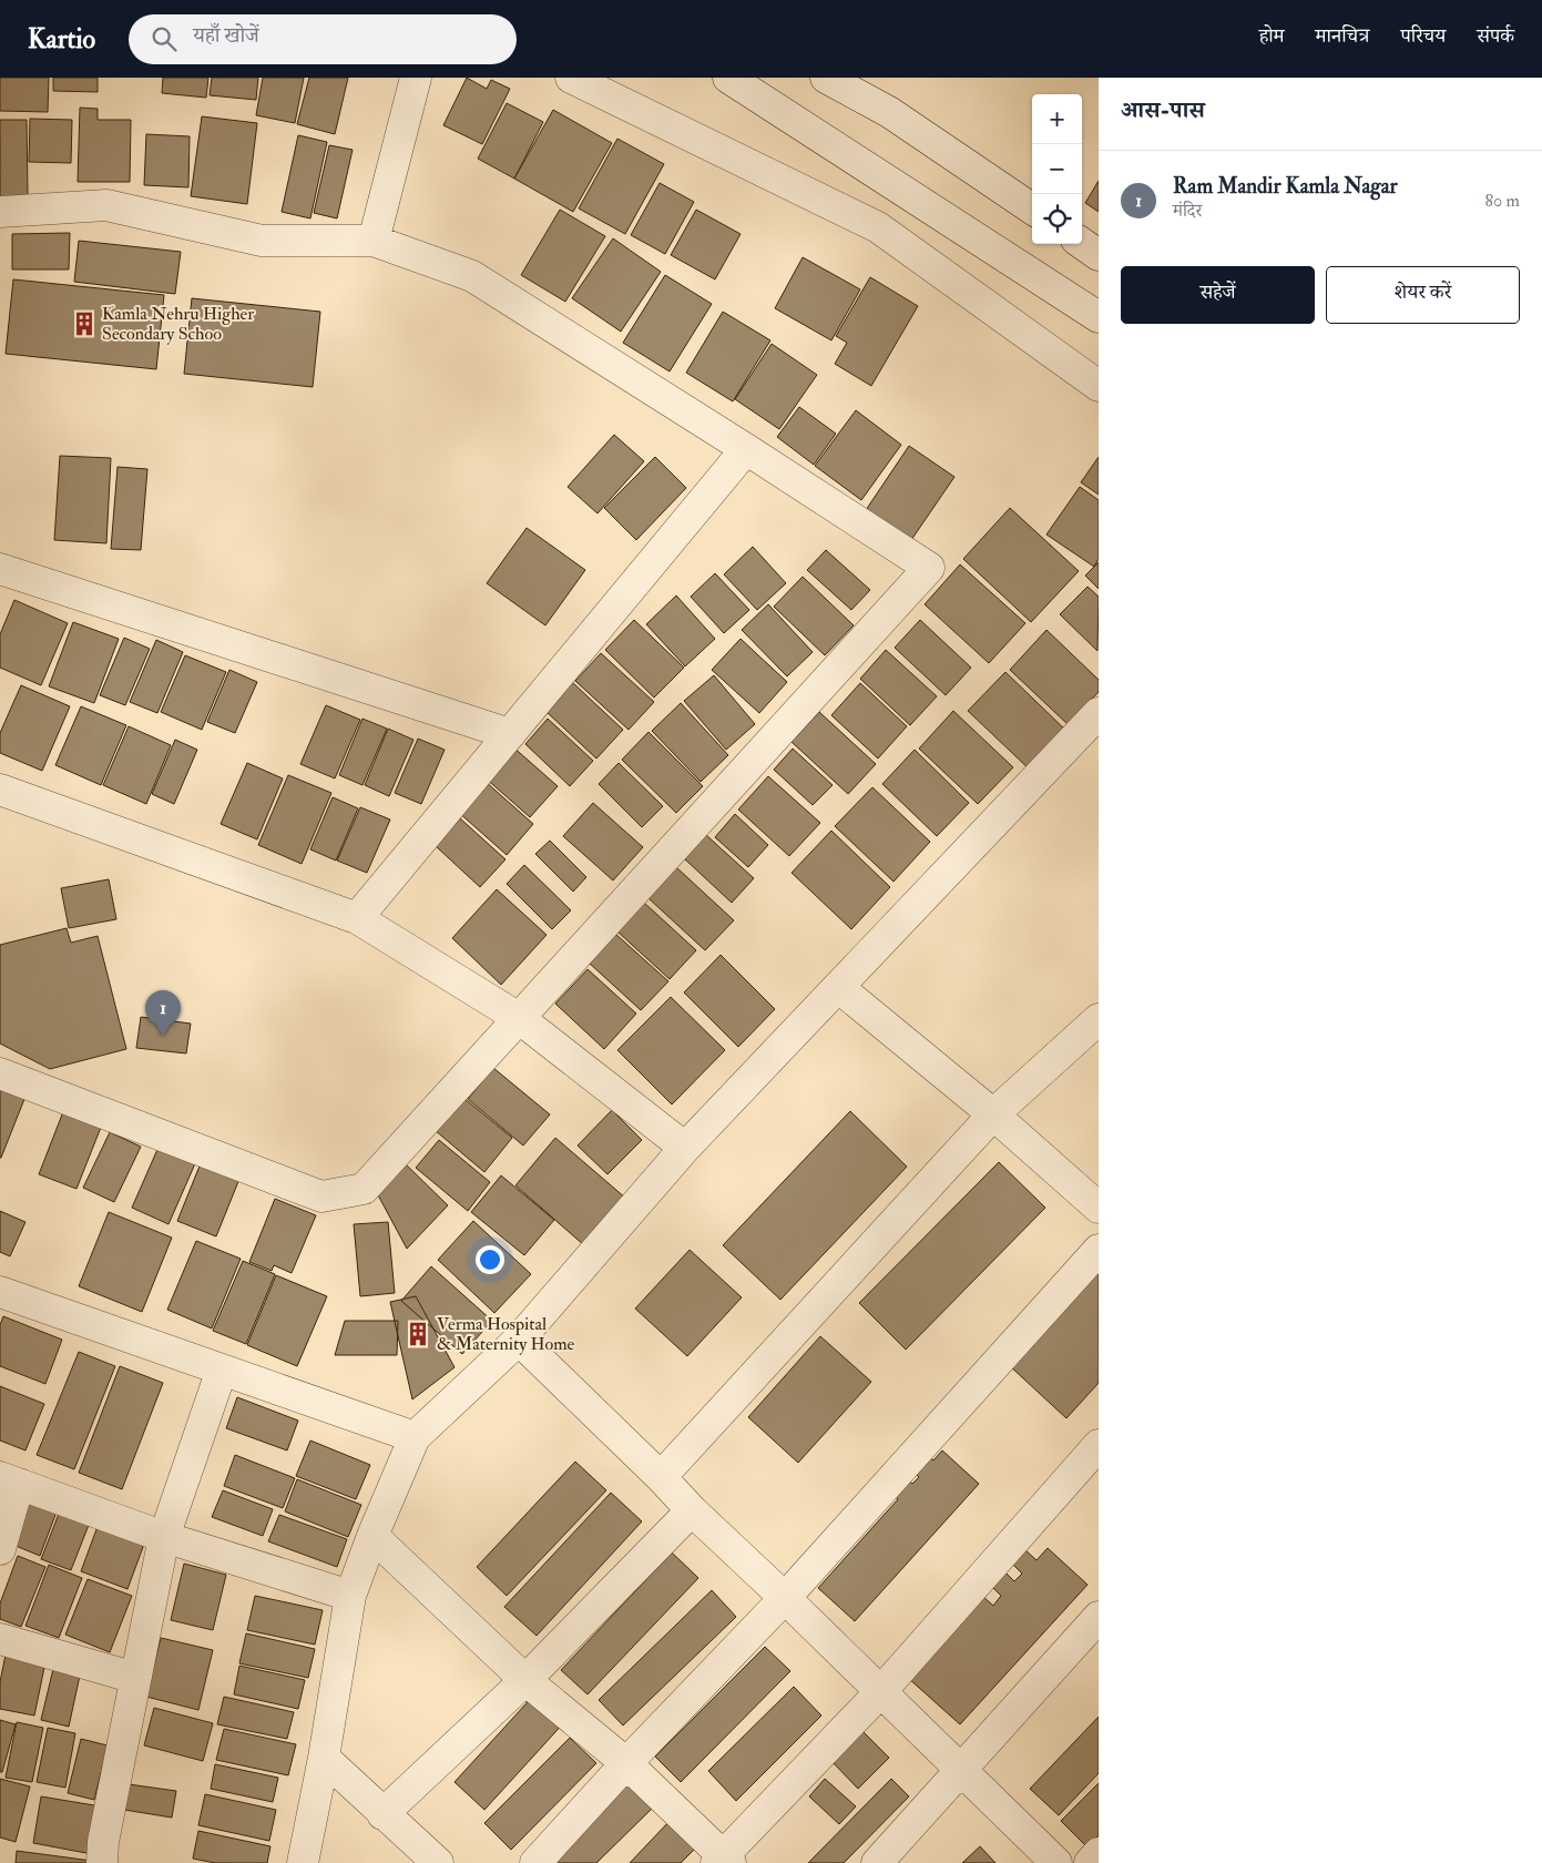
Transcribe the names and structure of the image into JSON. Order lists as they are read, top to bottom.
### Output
{
  "places": {
    "building": ["Kamla Nehru Higher Secondary Schoo", "Verma Hospital & Maternity Home"]
  },
  "page": {
    "header": "Kartio",
    "search": "यहाँ खोजें",
    "nav": [
      "होम",
      "मानचित्र",
      "परिचय",
      "संपर्क"
    ],
    "heading": "आस-पास",
    "map_buttons": ["+", "−"],
    "list": [
      {
        "mark": "1",
        "name": "Ram Mandir Kamla Nagar",
        "note": "मंदिर",
        "value": "80 m"
      }
    ],
    "buttons": ["सहेजें", "शेयर करें"],
    "pins": "1"
  }
}
